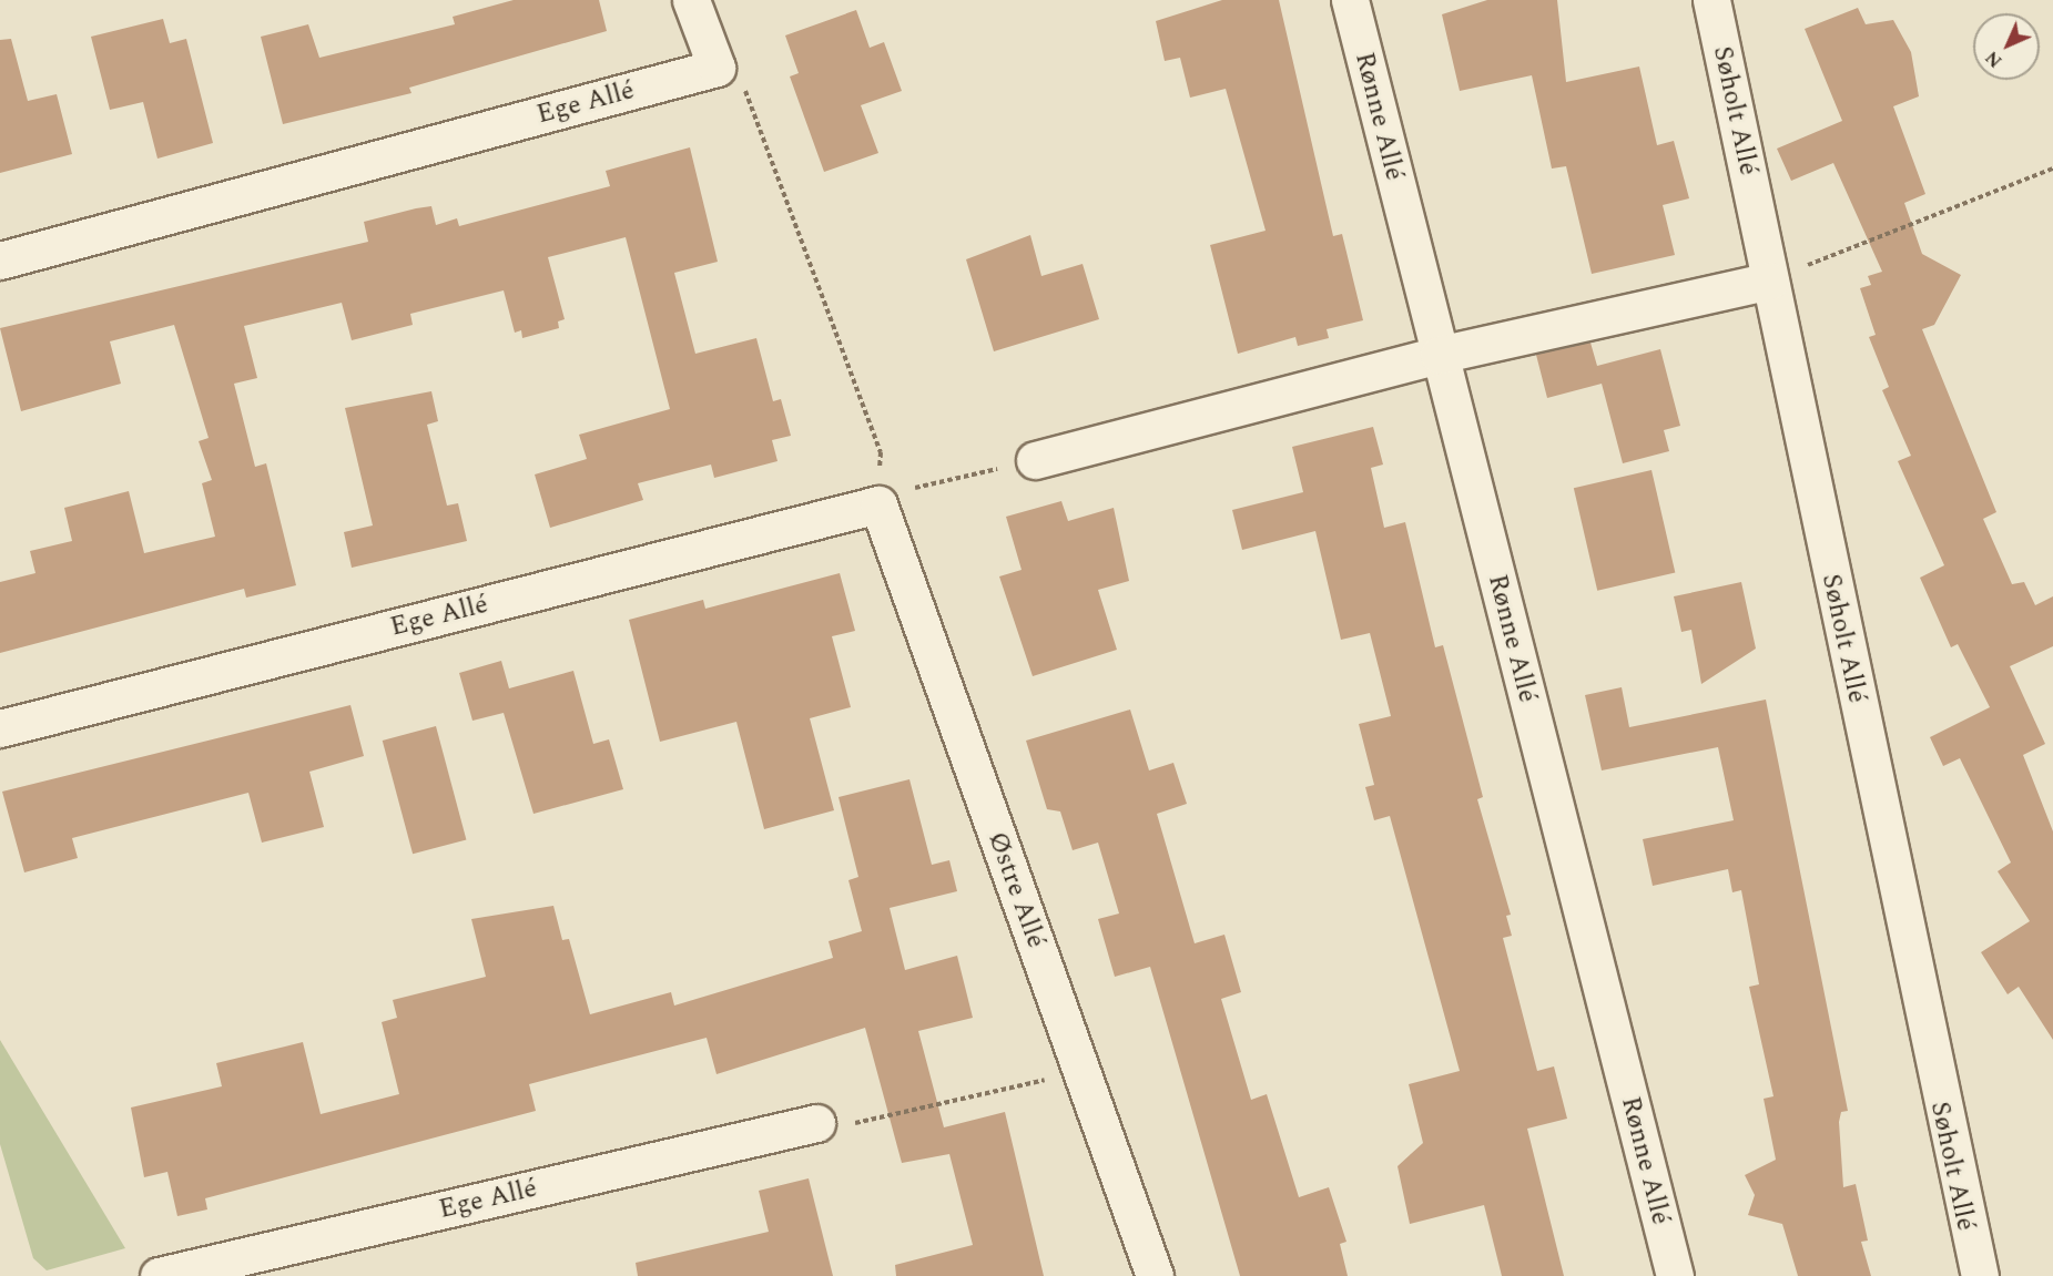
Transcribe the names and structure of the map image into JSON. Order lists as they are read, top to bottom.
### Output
{
  "streets": {
    "street": [
      "Ege Allé",
      "Søholt Allé",
      "Rønne Allé",
      "Østre Allé"
    ]
  },
  "crossings": [
    ["Ege Allé", "Østre Allé"]
  ],
  "north": "bottom left"
}
